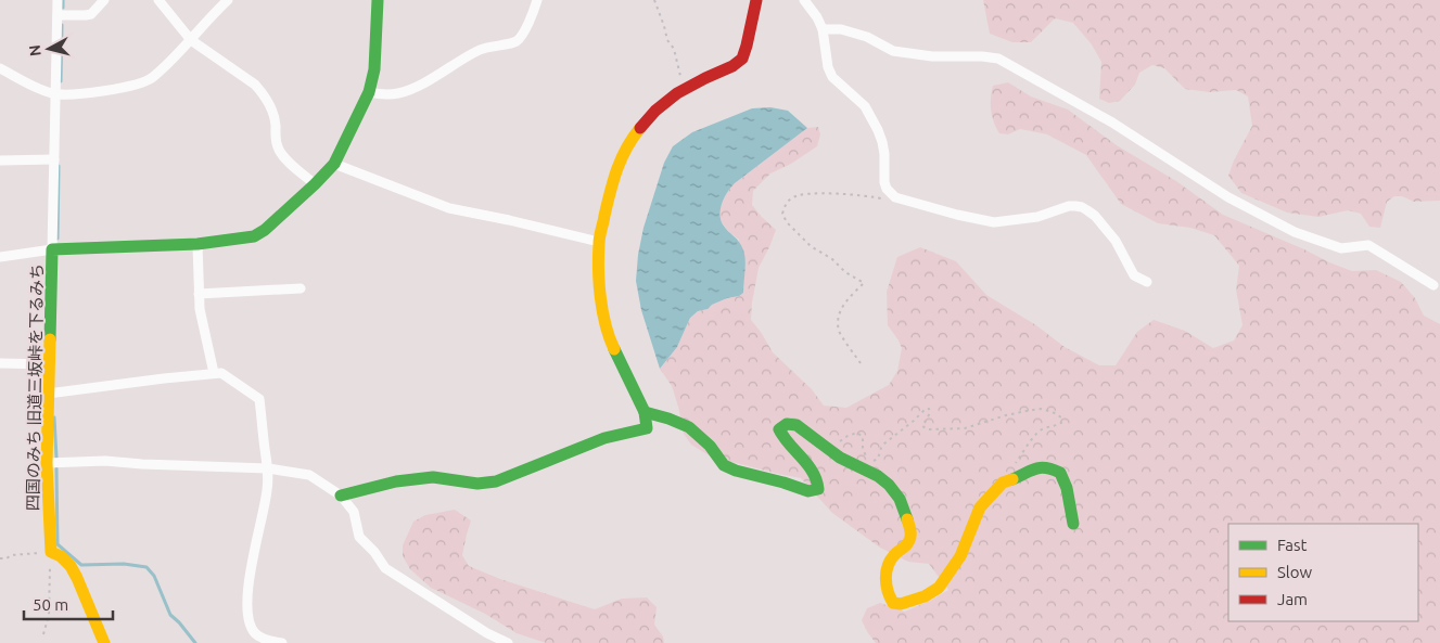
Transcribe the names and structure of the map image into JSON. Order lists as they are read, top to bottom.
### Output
{
  "streets": {
    "street": ["四国のみち 旧道三坂峠を下るみち"]
  },
  "legend": ["Fast", "Slow", "Jam"],
  "scale_bar": "50 m",
  "north": "left"
}
